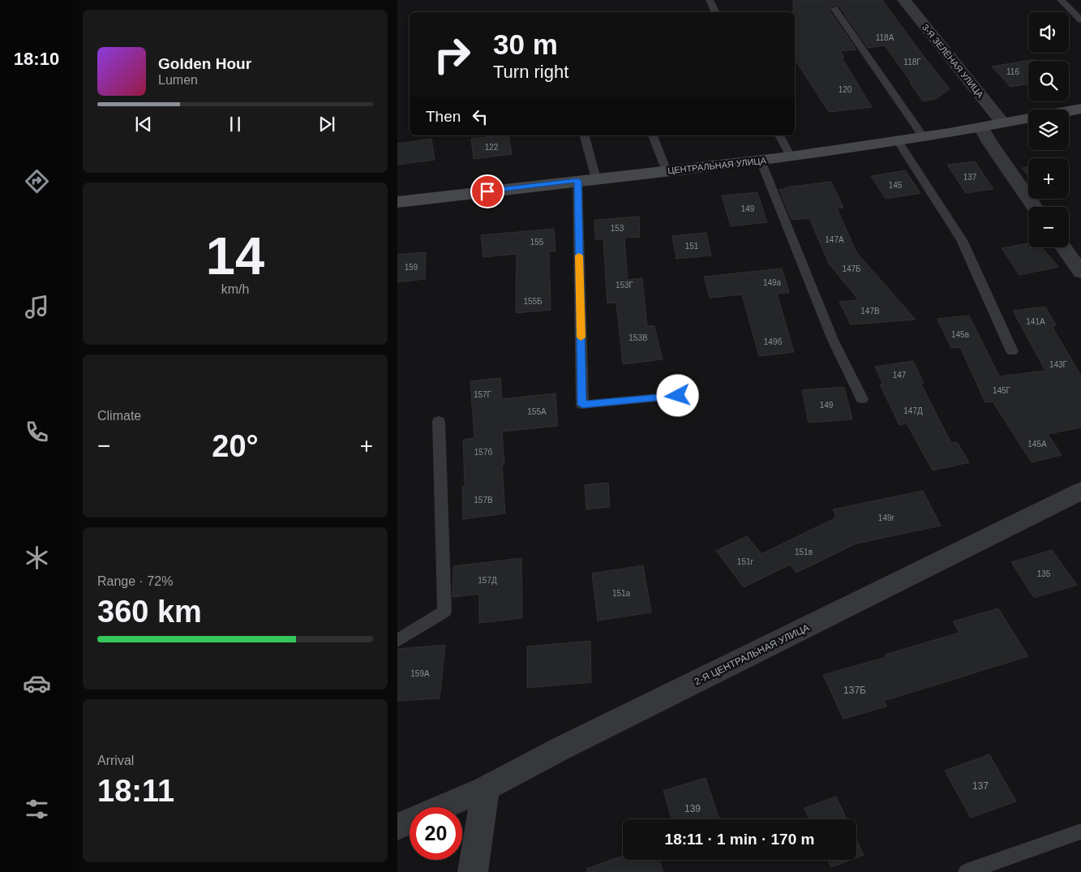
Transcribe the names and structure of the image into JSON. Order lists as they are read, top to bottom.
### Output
{
  "streets": {
    "street": ["3-Я ЗЕЛЁНАЯ УЛИЦА", "ЦЕНТРАЛЬНАЯ УЛИЦА", "2-Я ЦЕНТРАЛЬНАЯ УЛИЦА"]
  },
  "crossings": [
    ["3-Я ЗЕЛЁНАЯ УЛИЦА", "ЦЕНТРАЛЬНАЯ УЛИЦА"]
  ],
  "house_numbers": [
    "118А",
    "118Г",
    "116",
    "120",
    "122",
    "137",
    "145",
    "149",
    "153",
    "147А",
    "155",
    "151",
    "159",
    "147Б",
    "149а",
    "153Г",
    "155Б",
    "147В",
    "141А",
    "145в",
    "153В",
    "149б",
    "143Г",
    "147",
    "145Г",
    "157Г",
    "149",
    "147Д",
    "155А",
    "145А",
    "157б",
    "157В",
    "149г",
    "151в",
    "151г",
    "135",
    "157Д",
    "151а",
    "159А",
    "137Б",
    "137",
    "139"
  ],
  "page": {
    "tabs": "18:10",
    "map_buttons": ["+", "−"],
    "turn": ["30 m", "Turn right"],
    "song": ["Golden Hour", "Lumen"],
    "then": "Then",
    "tile": [
      ["14", "km/h"],
      "Climate",
      ["Range · 72%", "360 km"],
      ["Arrival", "18:11"]
    ],
    "heat": ["−", "20°", "+"],
    "limit": "20",
    "trip": "18:11 · 1 min · 170 m"
  }
}
